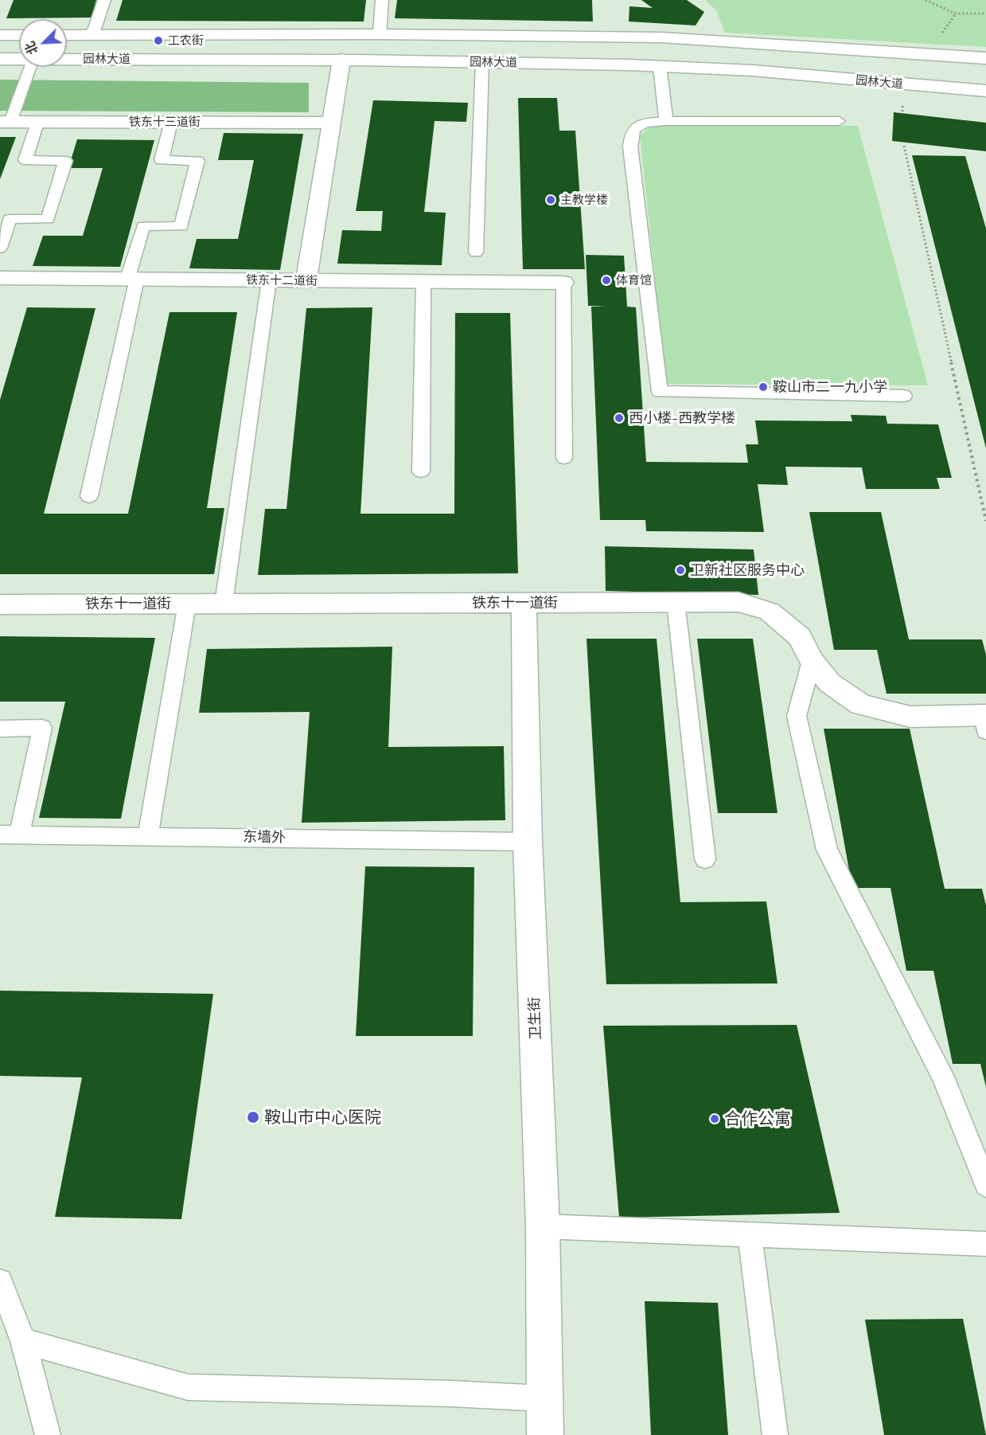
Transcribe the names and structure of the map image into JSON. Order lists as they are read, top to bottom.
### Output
{
  "streets": {
    "street": [
      "园林大道",
      "铁东十三道街",
      "铁东十二道街",
      "铁东十一道街",
      "卫生街"
    ],
    "lane": ["东墙外"]
  },
  "crossings": [
    ["铁东十一道街", "卫生街"],
    ["东墙外", "卫生街"]
  ],
  "places": [
    "工农街",
    "主教学楼",
    "体育馆",
    "鞍山市二一九小学",
    "西小楼-西教学楼",
    "卫新社区服务中心",
    "鞍山市中心医院",
    "合作公寓"
  ],
  "north": "bottom left"
}
